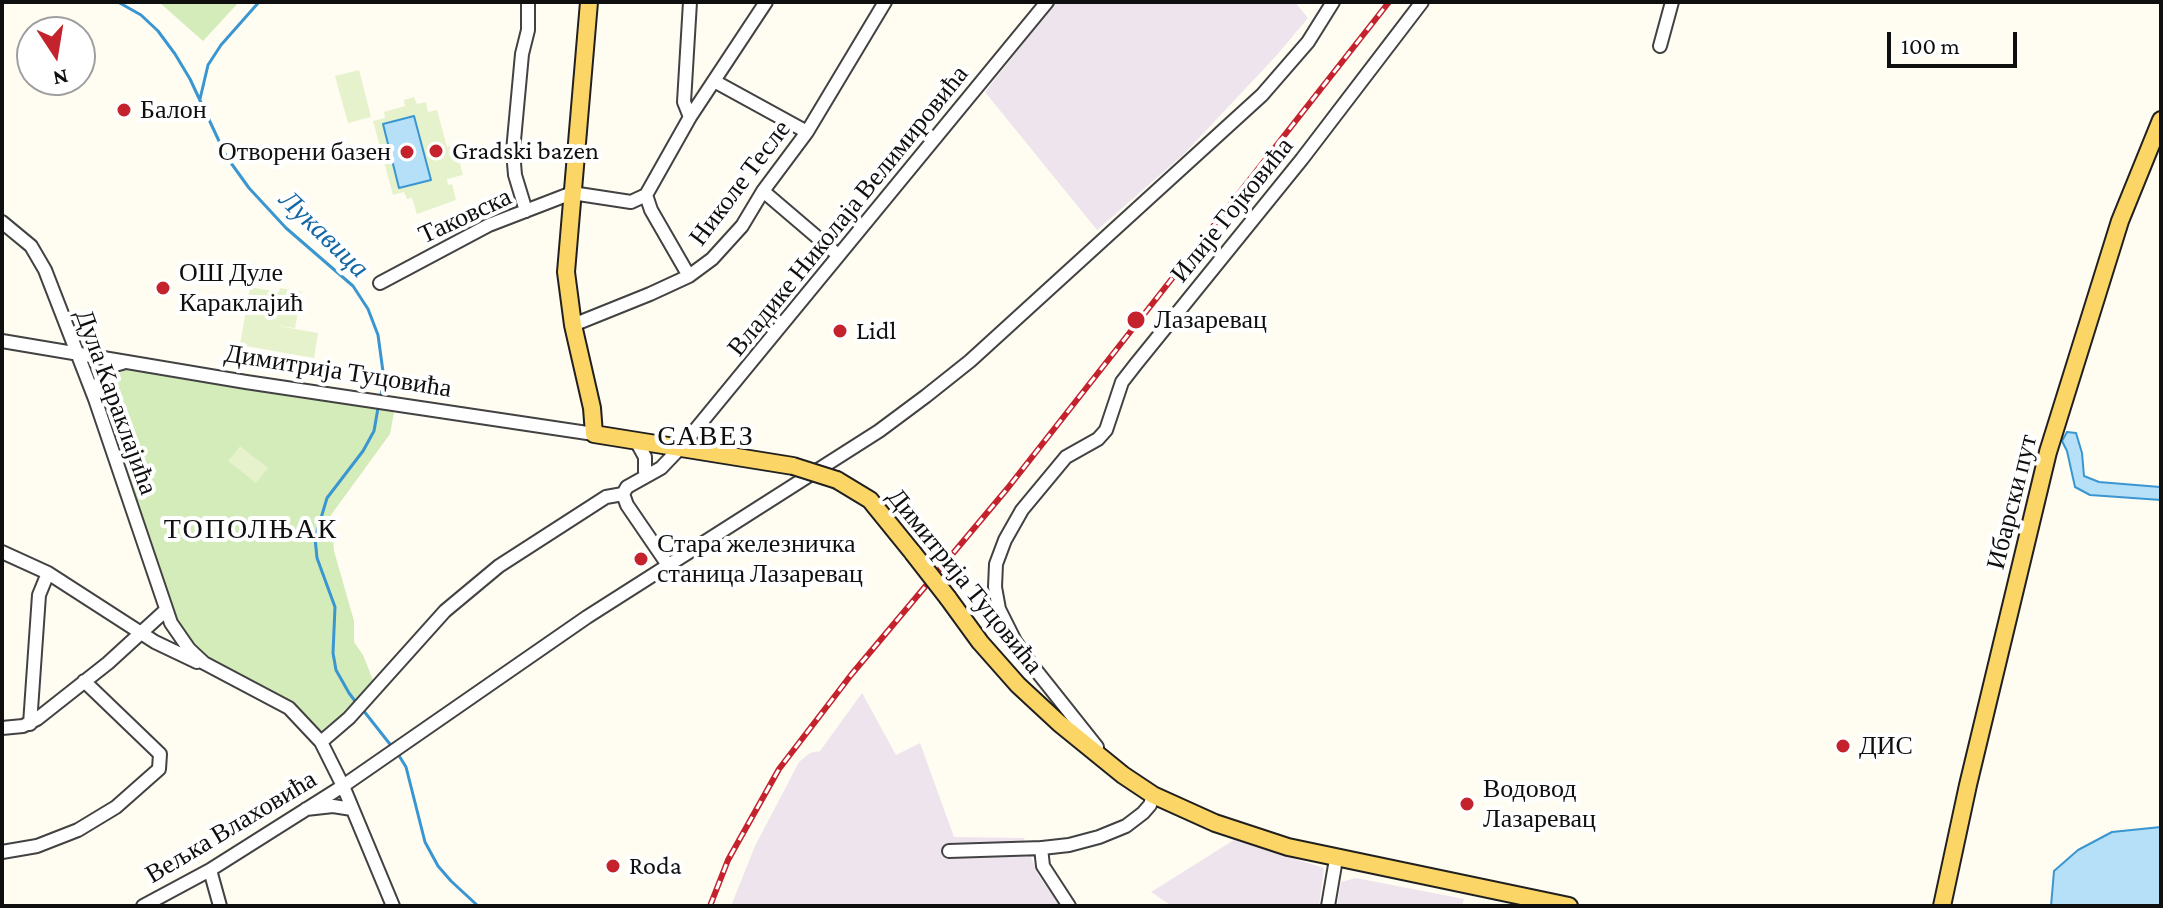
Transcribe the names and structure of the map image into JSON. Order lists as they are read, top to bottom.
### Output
{
  "streets": {
    "main road": ["Димитрија Туцовића", "Ибарски пут"],
    "street": [
      "Николе Тесле",
      "Илије Гојковића",
      "Владике Николаја Велимировића",
      "Таковска",
      "Дула Караклајића",
      "Вељка Влаховића"
    ]
  },
  "crossings": [
    ["Илије Гојковића", "Димитрија Туцовића"],
    ["Владике Николаја Велимировића", "Димитрија Туцовића"],
    ["Димитрија Туцовића", "Дула Караклајића"]
  ],
  "districts": ["САВЕЗ", "ТОПОЛЊАК"],
  "water": ["Лукавица"],
  "places": [
    "Балон",
    "Gradski bazen",
    "Отворени базен",
    "ОШ Дуле Караклајић",
    "Лазаревац",
    "Lidl",
    "Стара железничка станица Лазаревац",
    "ДИС",
    "Водовод Лазаревац",
    "Roda"
  ],
  "scale_bar": "100 m",
  "north": "bottom"
}
